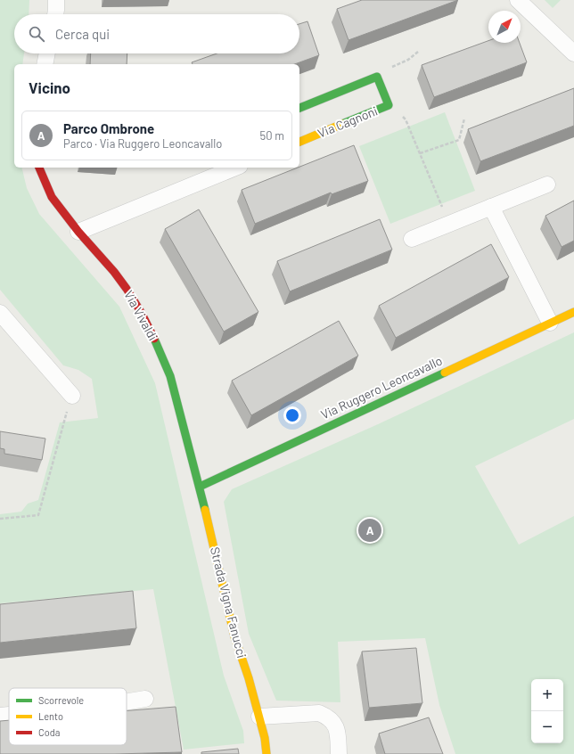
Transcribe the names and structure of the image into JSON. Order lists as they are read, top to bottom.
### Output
{
  "streets": {
    "street": [
      "Via Cagnoni",
      "Via Vivaldi",
      "Via Ruggero Leoncavallo",
      "Strada Vigna Fanucci"
    ]
  },
  "crossings": [
    ["Via Vivaldi", "Via Ruggero Leoncavallo"],
    ["Via Vivaldi", "Strada Vigna Fanucci"],
    ["Via Ruggero Leoncavallo", "Strada Vigna Fanucci"]
  ],
  "legend": ["Scorrevole", "Lento", "Coda"],
  "north": "top right",
  "page": {
    "search": "Cerca qui",
    "heading": "Vicino",
    "list": [
      {
        "mark": "A",
        "name": "Parco Ombrone",
        "note": "Parco · Via Ruggero Leoncavallo",
        "value": "50 m"
      }
    ],
    "pins": "A",
    "map_buttons": ["+", "−"]
  }
}
